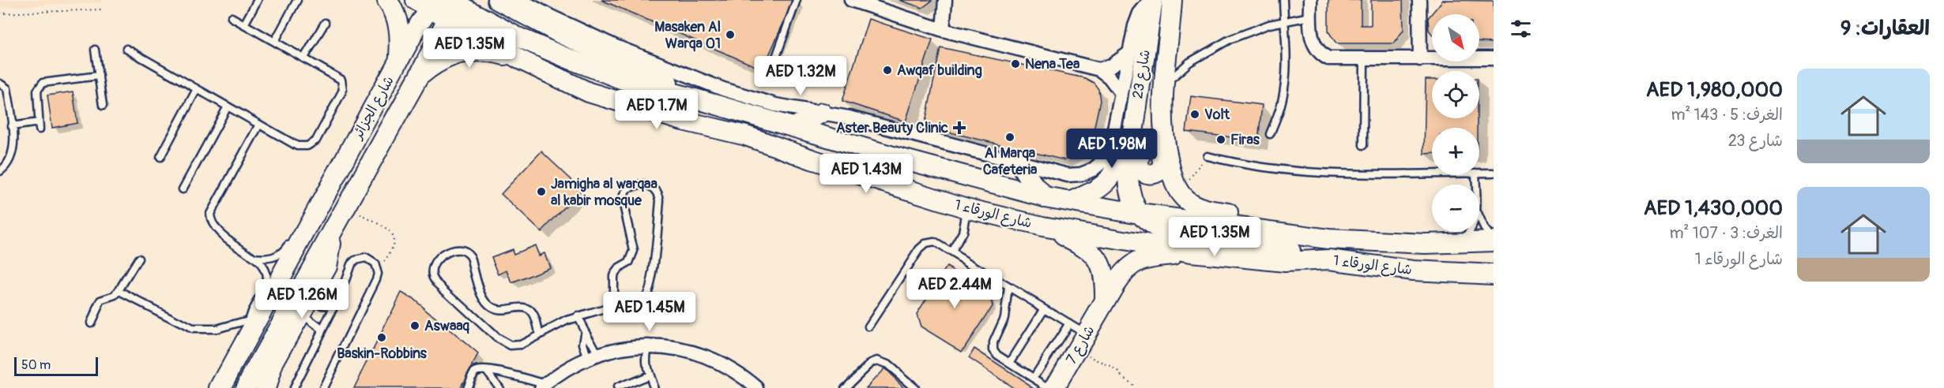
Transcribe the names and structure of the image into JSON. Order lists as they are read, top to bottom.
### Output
{
  "streets": {
    "street": [
      "شارع 23",
      "شارع الجزائر",
      "شارع الورقاء 1",
      "شارع 7"
    ]
  },
  "crossings": [
    ["شارع 23", "شارع الورقاء 1"],
    ["شارع الجزائر", "شارع الورقاء 1"],
    ["شارع الورقاء 1", "شارع 7"]
  ],
  "places": {
    "other": [
      "Masaken Al Warqa 01",
      "Nena Tea",
      "Awqaf building",
      "Volt",
      "Al Marqa Cafeteria",
      "Firas",
      "Jamigha al warqaa al kabir mosque",
      "Aswaaq",
      "Baskin-Robbins"
    ],
    "health": ["Aster Beauty Clinic"]
  },
  "scale_bar": "50 m",
  "north": "bottom right",
  "page": {
    "heading": "العقارات: 9",
    "map_buttons": ["+", "−"],
    "price": [
      "AED 1.35M",
      "AED 1.32M",
      "AED 1.7M",
      "AED 1.98M",
      "AED 1.43M",
      "AED 1.35M",
      "AED 2.44M",
      "AED 1.26M",
      "AED 1.45M"
    ],
    "list": [
      {
        "name": "AED 1,980,000",
        "note": "الغرف: 5 · 143 m² · شارع 23"
      },
      {
        "name": "AED 1,430,000",
        "note": "الغرف: 3 · 107 m² · شارع الورقاء 1"
      }
    ],
    "scale": "50 m"
  }
}
